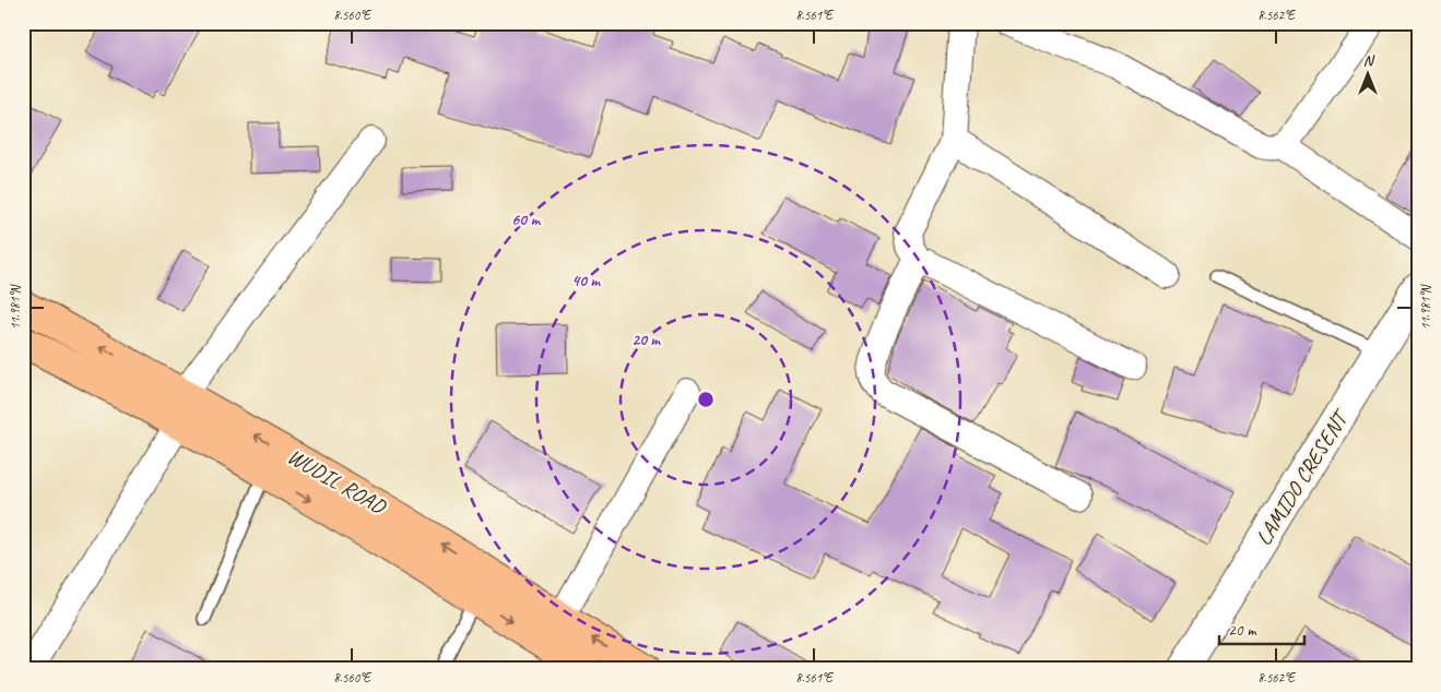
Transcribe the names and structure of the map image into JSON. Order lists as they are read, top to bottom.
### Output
{
  "streets": {
    "main road": ["WUDIL ROAD"],
    "street": ["LAMIDO CRESENT"]
  },
  "scale_bar": "20 m",
  "north": "top",
  "coordinates": [
    "8.560°E",
    "8.561°E",
    "8.562°E",
    "11.981°N"
  ],
  "rings": ["60 m", "40 m", "20 m"]
}
